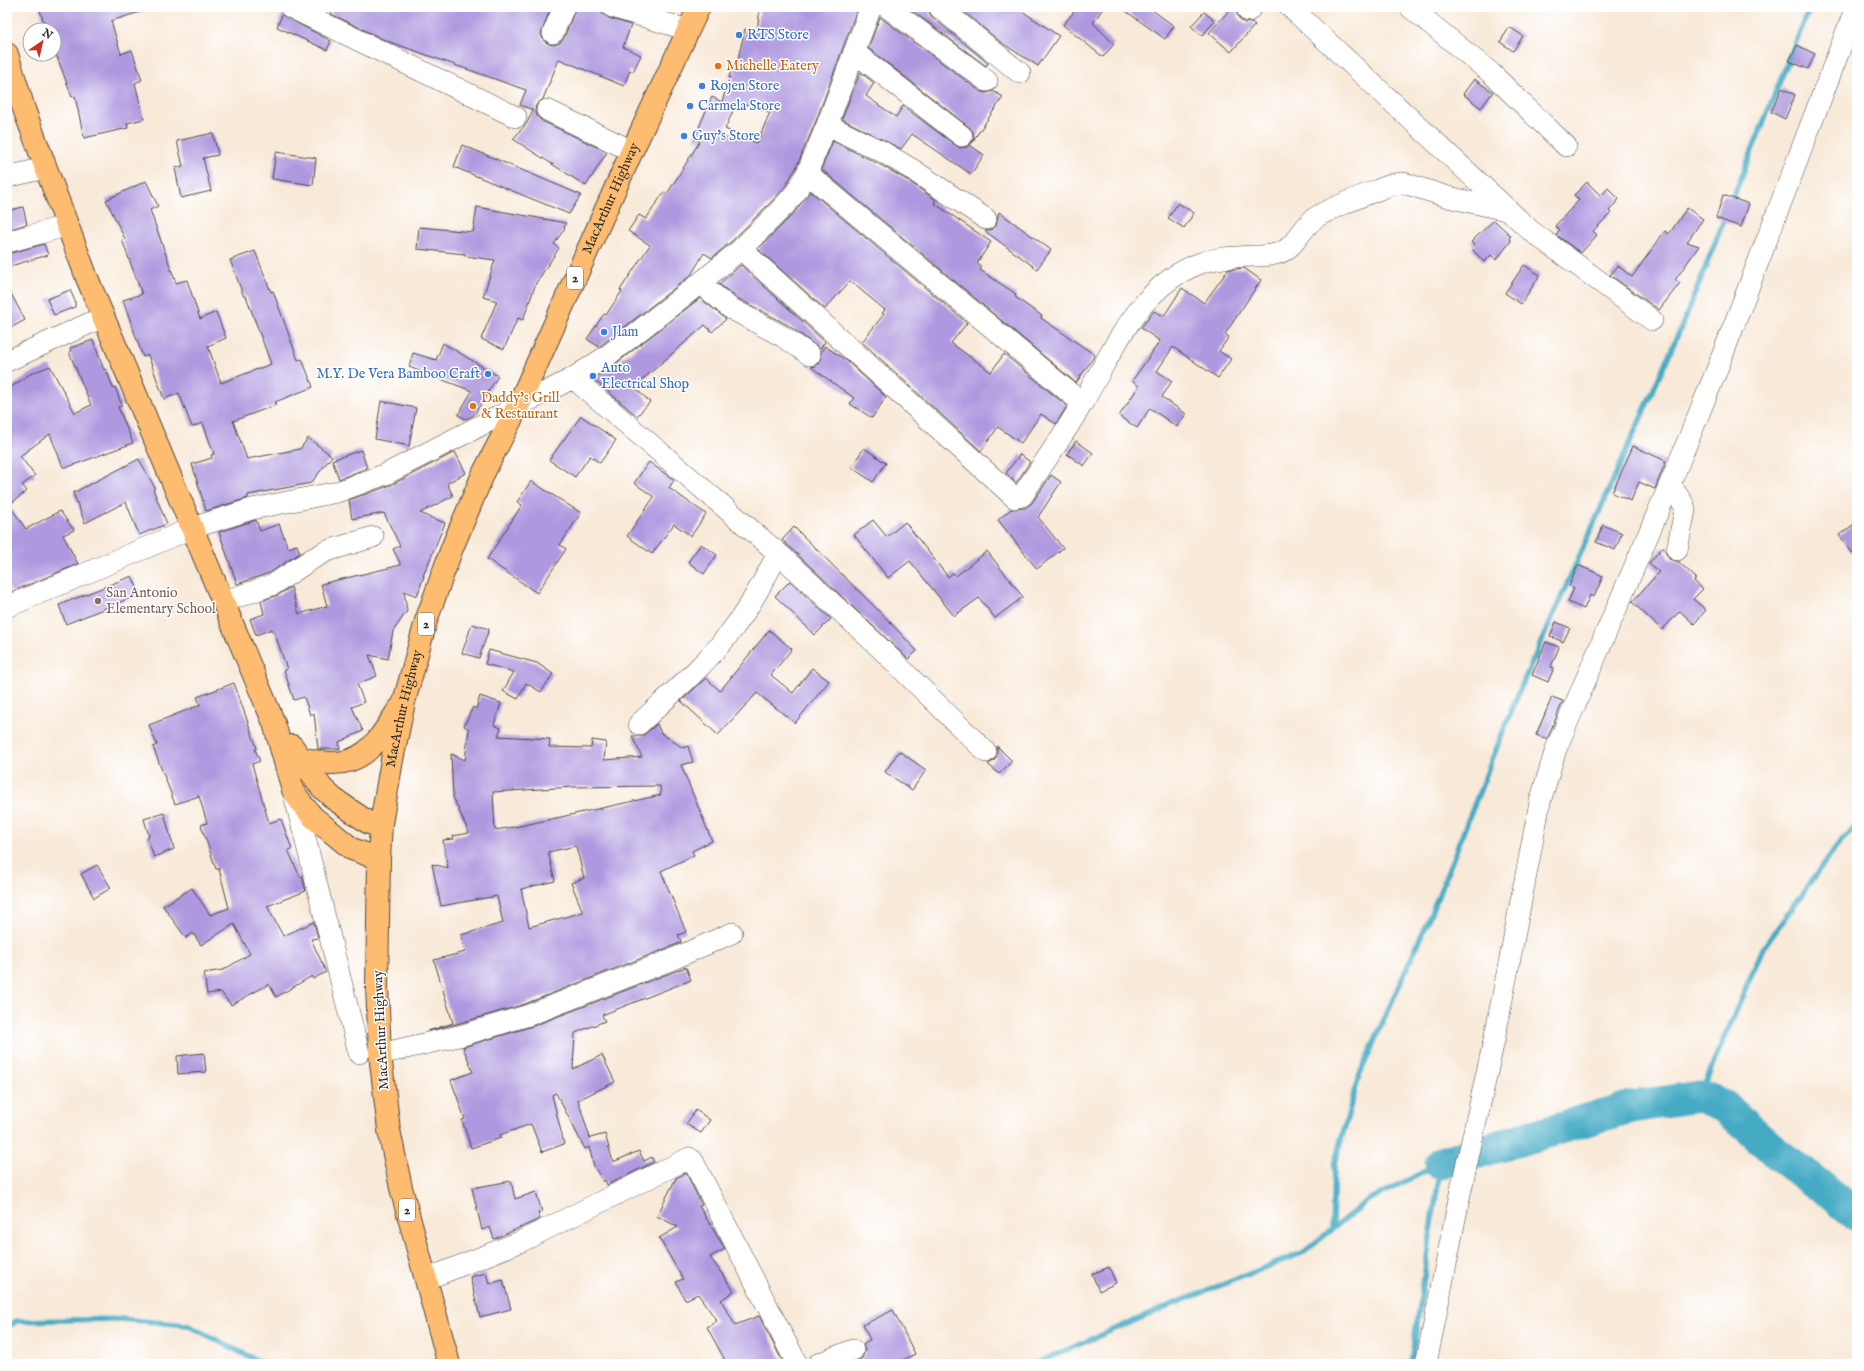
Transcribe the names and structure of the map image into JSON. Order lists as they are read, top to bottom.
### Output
{
  "streets": {
    "main road": ["MacArthur Highway", "2"]
  },
  "places": [
    "RTS Store",
    "Michelle Eatery",
    "Rojen Store",
    "Carmela Store",
    "Guy's Store",
    "Jlam",
    "M.Y. De Vera Bamboo Craft",
    "Auto Electrical Shop",
    "Daddy's Grill & Restaurant",
    "San Antonio Elementary School"
  ],
  "north": "top right"
}
